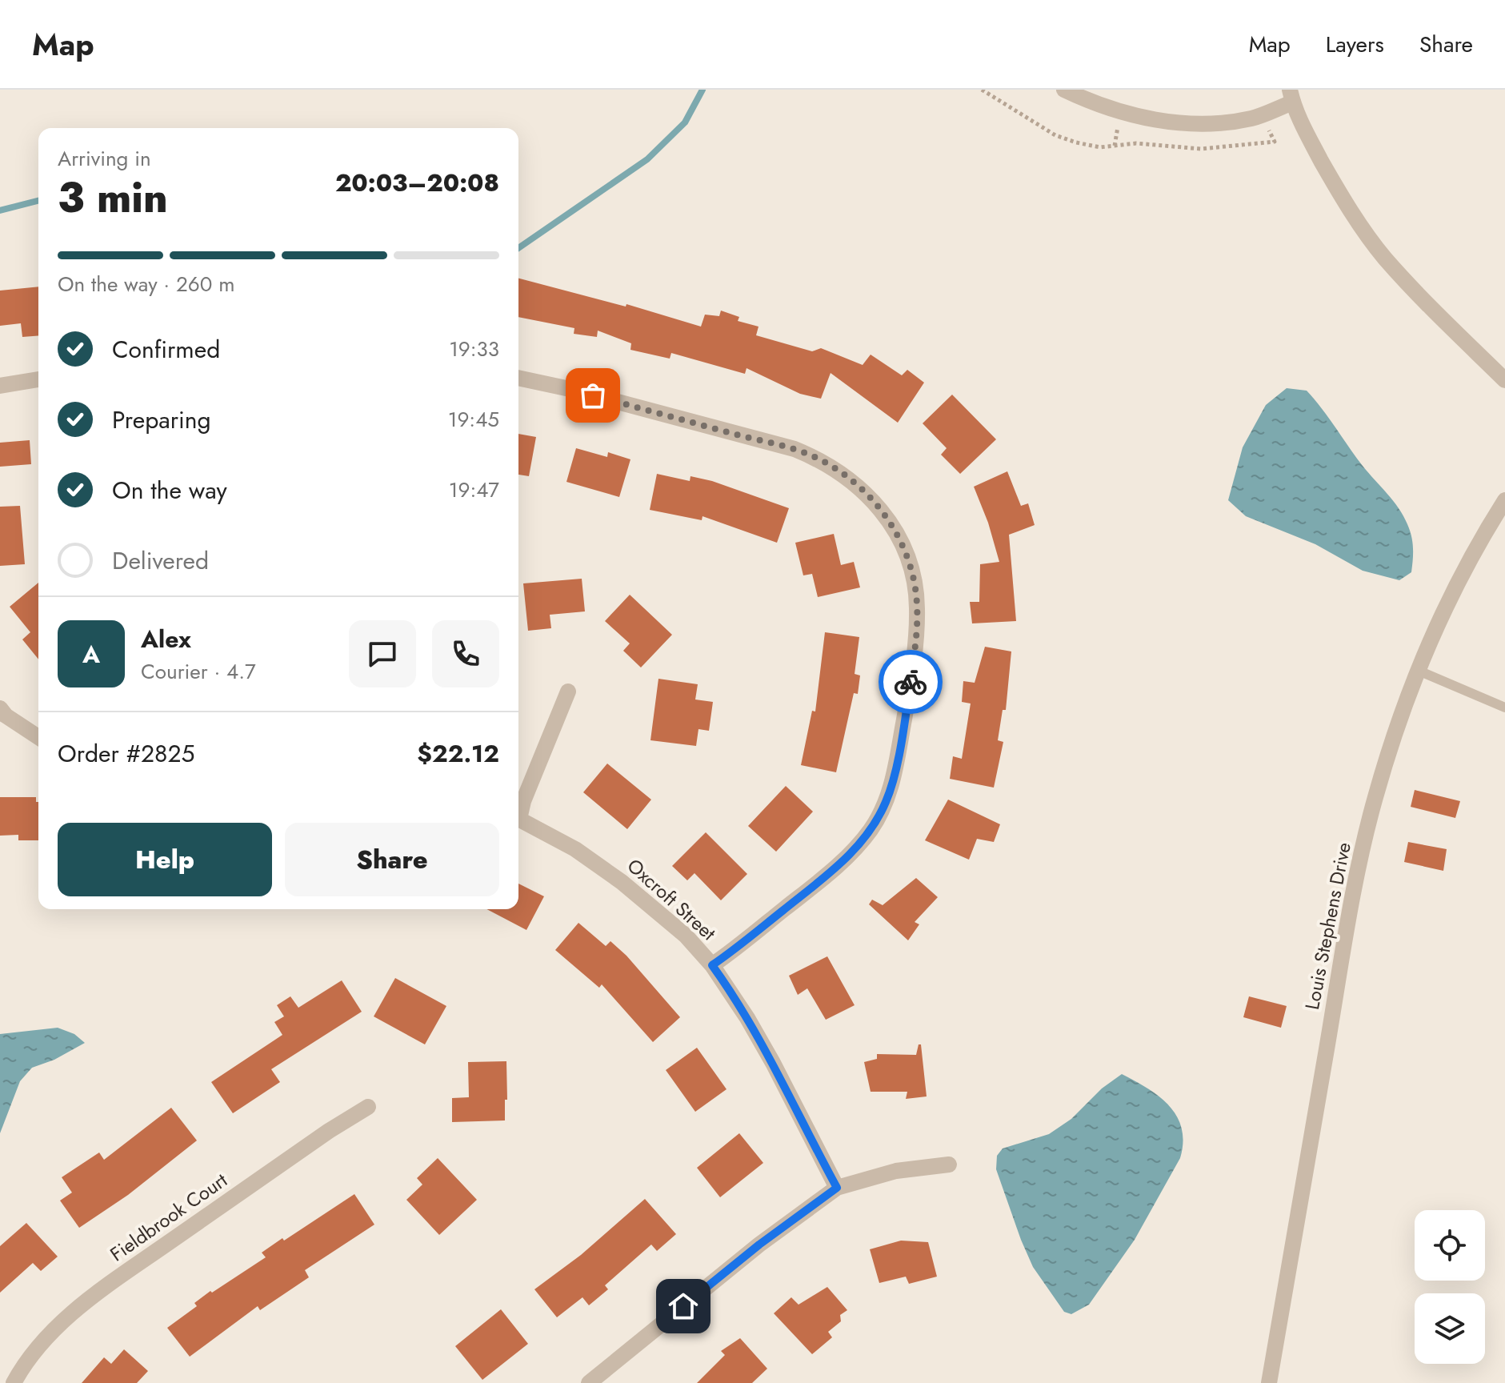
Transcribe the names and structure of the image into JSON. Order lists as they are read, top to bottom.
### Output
{
  "streets": {
    "street": ["Oxcroft Street", "Louis Stephens Drive", "Fieldbrook Court"]
  },
  "page": {
    "header": "Map",
    "nav": ["Map", "Layers", "Share"],
    "heading": ["3 min", "Arriving in", "20:03–20:08"],
    "panel": [
      "Alex",
      "Courier · 4.7",
      "Order #2825",
      "$22.12"
    ],
    "bar": "On the way · 260 m",
    "list": [
      ["Confirmed", "19:33"],
      ["Preparing", "19:45"],
      ["On the way", "19:47"],
      "Delivered"
    ],
    "round": "A",
    "buttons": ["Help", "Share"]
  }
}
